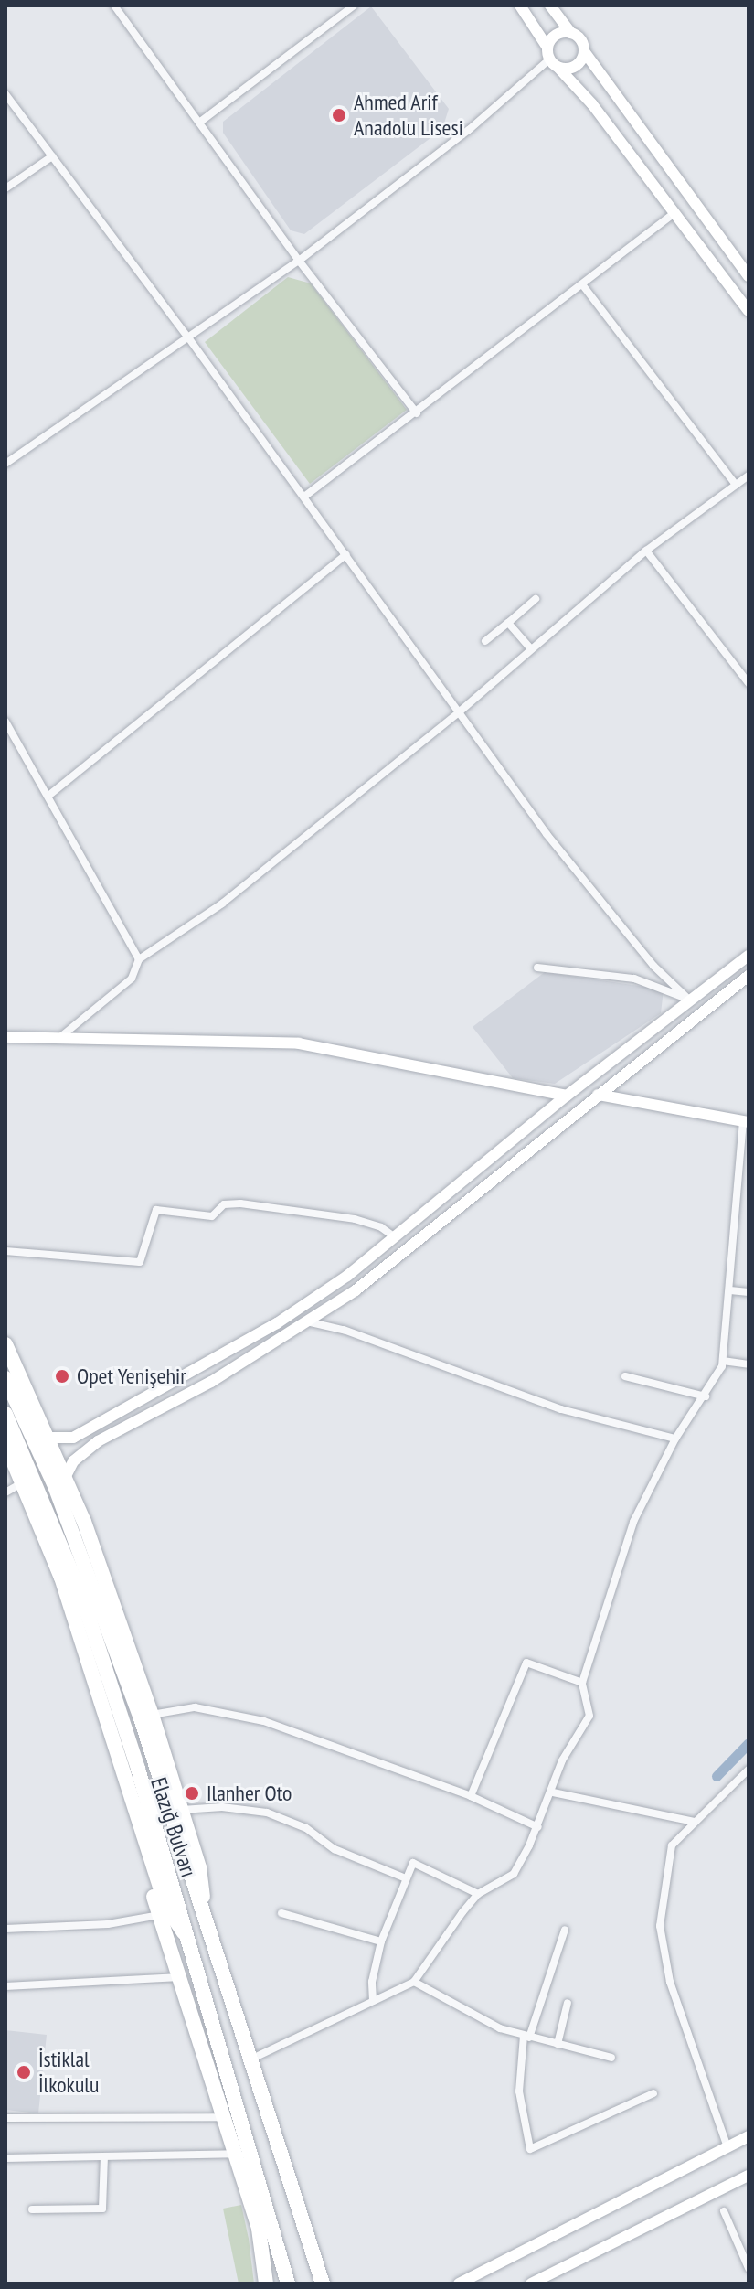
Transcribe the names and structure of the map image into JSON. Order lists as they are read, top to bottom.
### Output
{
  "streets": {
    "highway": ["Elazığ Bulvarı"]
  },
  "places": [
    "Ahmed Arif Anadolu Lisesi",
    "Opet Yenişehir",
    "Ilanher Oto",
    "İstiklal İlkokulu"
  ]
}
